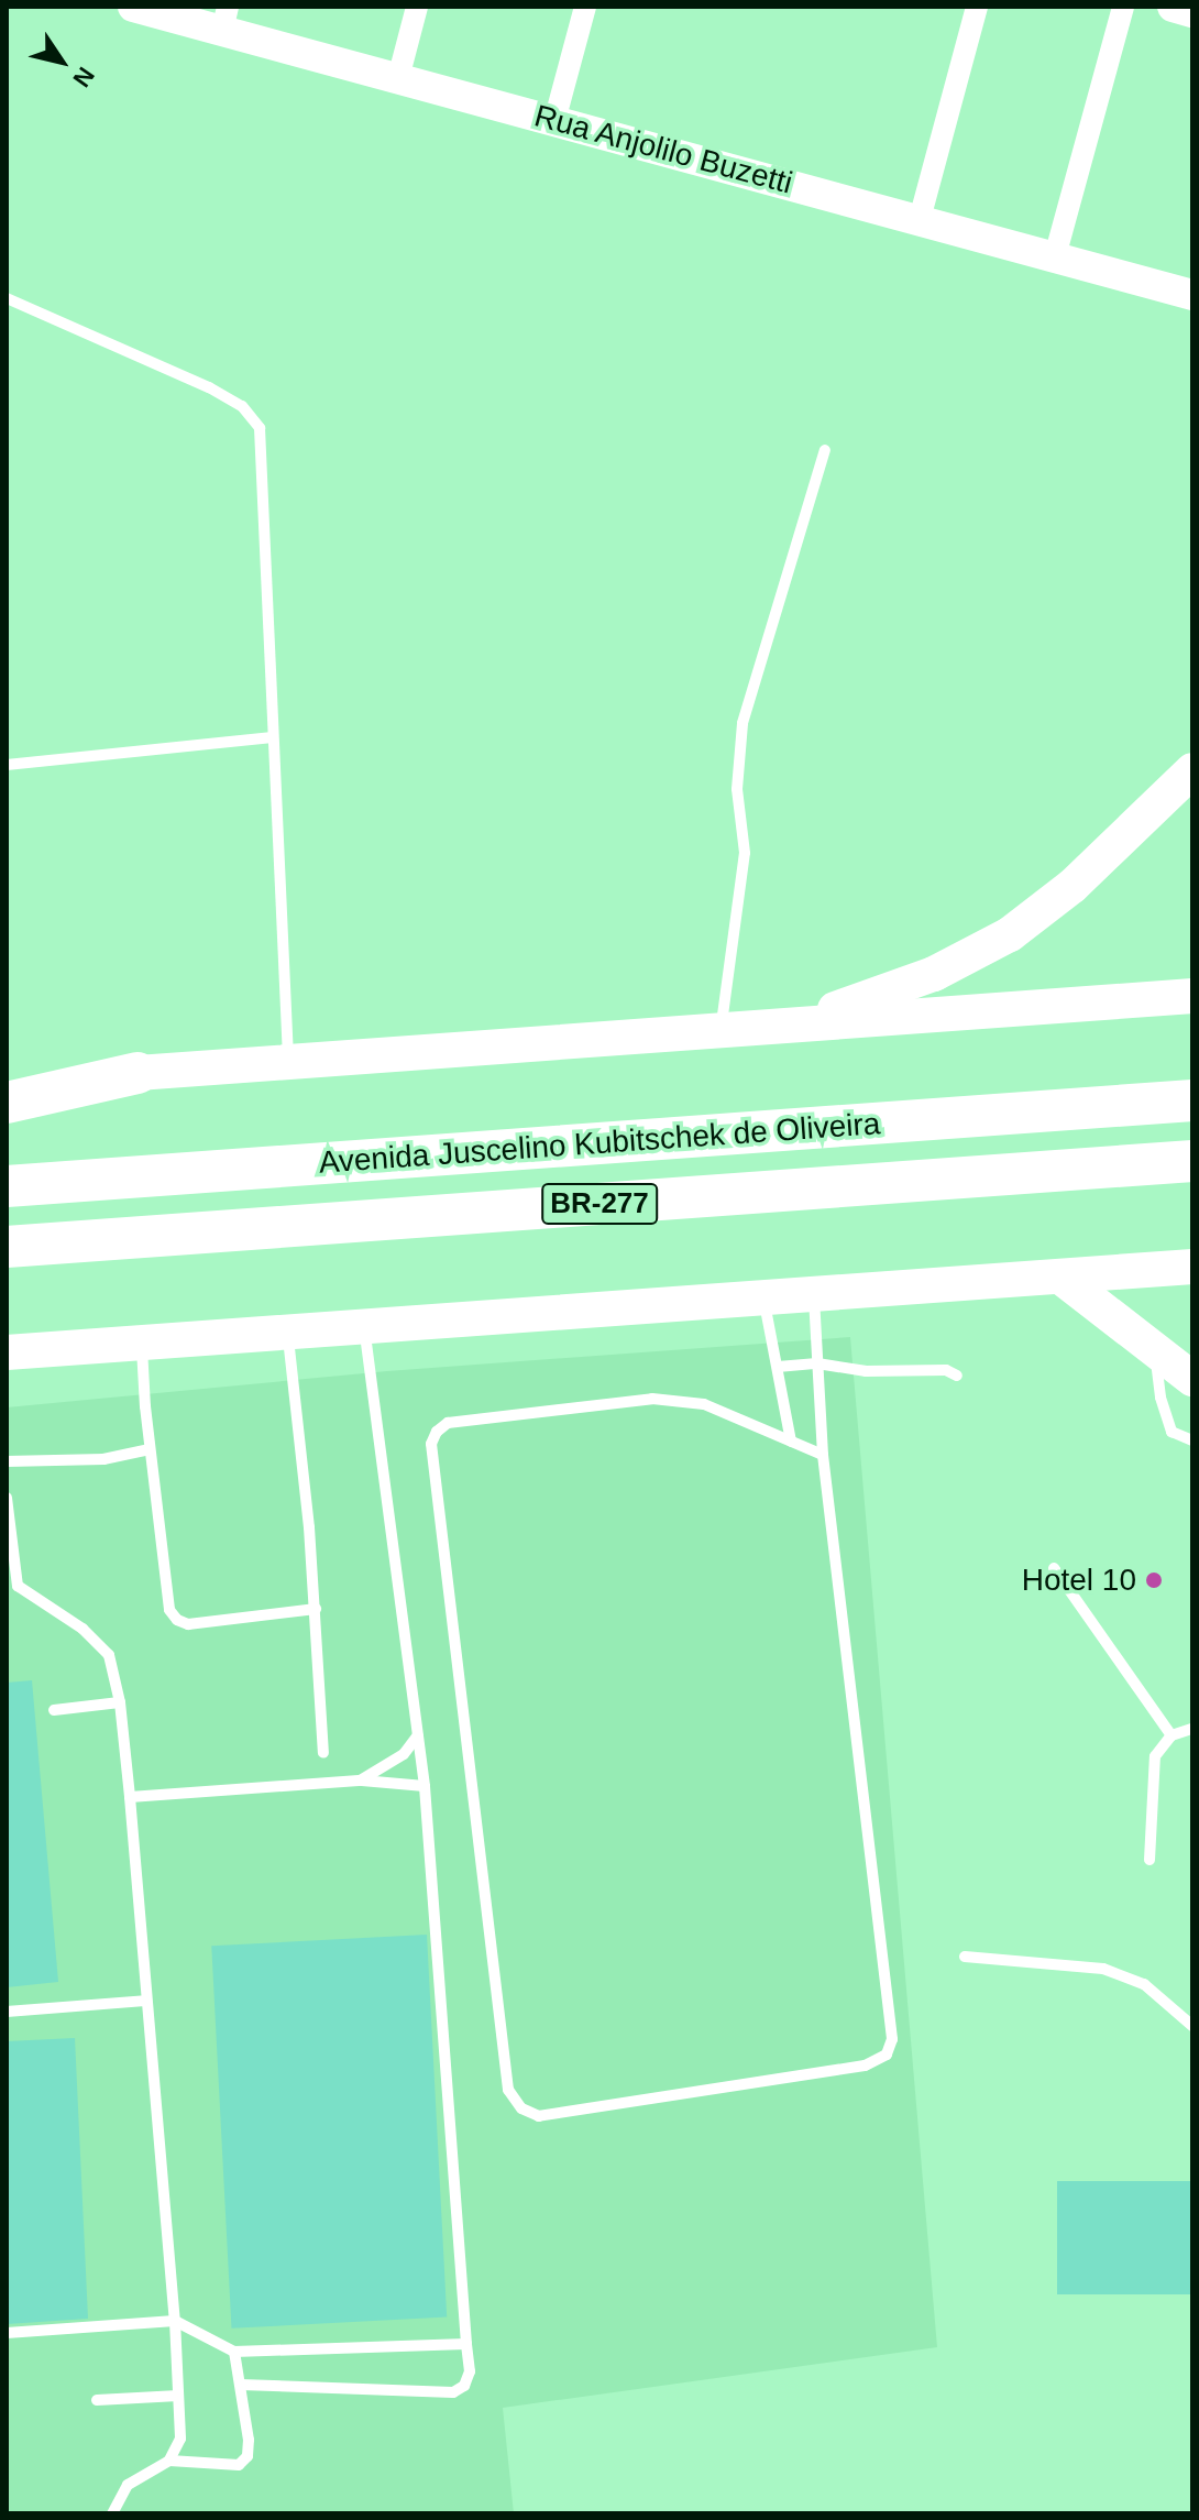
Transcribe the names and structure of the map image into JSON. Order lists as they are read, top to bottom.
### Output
{
  "streets": {
    "highway": ["Avenida Juscelino Kubitschek de Oliveira", "BR-277"],
    "main road": ["Rua Anjolilo Buzetti"]
  },
  "places": ["Hotel 10"],
  "north": "bottom right"
}
